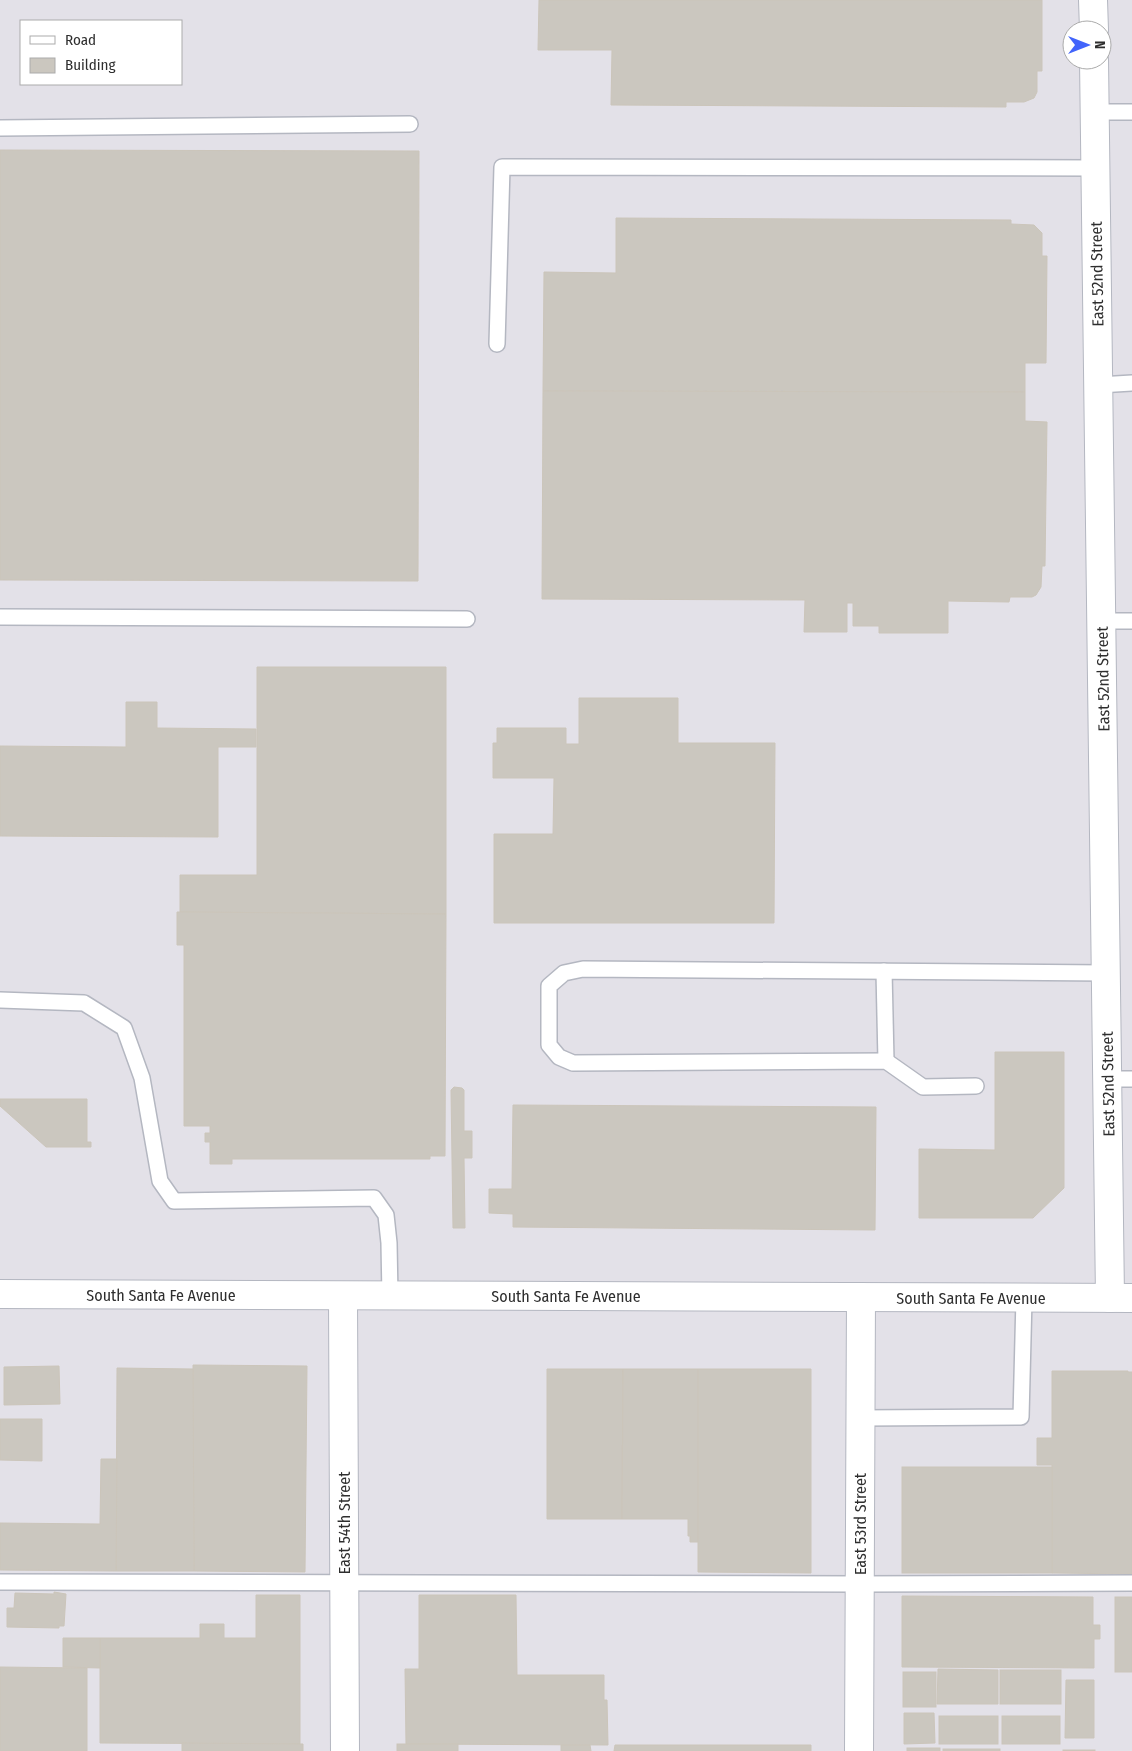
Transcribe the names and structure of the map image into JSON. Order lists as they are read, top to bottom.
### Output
{
  "streets": {
    "street": [
      "East 52nd Street",
      "South Santa Fe Avenue",
      "East 54th Street",
      "East 53rd Street"
    ]
  },
  "crossings": [
    ["East 52nd Street", "South Santa Fe Avenue"],
    ["South Santa Fe Avenue", "East 54th Street"],
    ["South Santa Fe Avenue", "East 53rd Street"]
  ],
  "legend": ["Road", "Building"],
  "north": "right"
}
